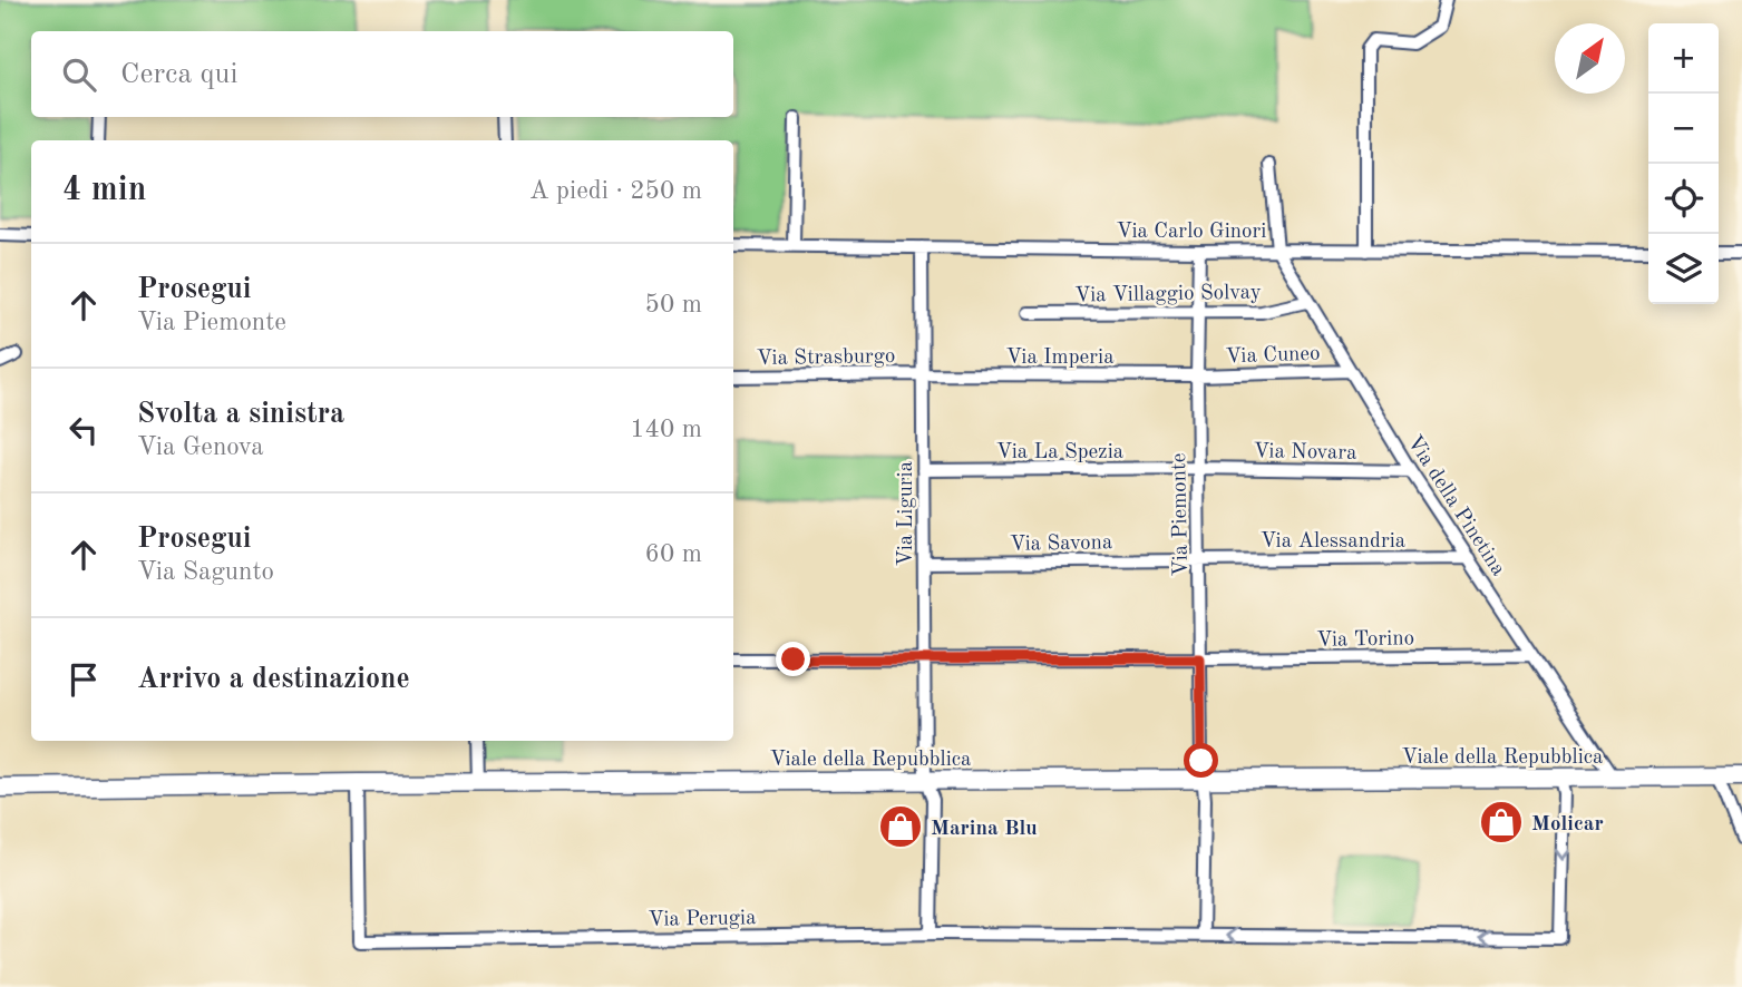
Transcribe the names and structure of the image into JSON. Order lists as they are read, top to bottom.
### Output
{
  "streets": {
    "street": [
      "Via Carlo Ginori",
      "Via Villaggio Solvay",
      "Via Cuneo",
      "Via Strasburgo",
      "Via Imperia",
      "Via La Spezia",
      "Via Novara",
      "Via della Pinetina",
      "Via Liguria",
      "Via Piemonte",
      "Via Alessandria",
      "Via Savona",
      "Via Torino",
      "Viale della Repubblica",
      "Via Perugia"
    ]
  },
  "crossings": [
    ["Via Carlo Ginori", "Via della Pinetina"],
    ["Via Carlo Ginori", "Via Liguria"],
    ["Via Carlo Ginori", "Via Piemonte"],
    ["Via Villaggio Solvay", "Via della Pinetina"],
    ["Via Villaggio Solvay", "Via Piemonte"],
    ["Via Cuneo", "Via Imperia"],
    ["Via Cuneo", "Via della Pinetina"],
    ["Via Cuneo", "Via Piemonte"],
    ["Via Strasburgo", "Via Imperia"],
    ["Via Strasburgo", "Via Liguria"],
    ["Via Imperia", "Via Liguria"],
    ["Via Imperia", "Via Piemonte"],
    ["Via La Spezia", "Via Novara"],
    ["Via La Spezia", "Via Liguria"],
    ["Via La Spezia", "Via Piemonte"],
    ["Via Novara", "Via della Pinetina"],
    ["Via Novara", "Via Piemonte"],
    ["Via della Pinetina", "Via Alessandria"],
    ["Via della Pinetina", "Via Torino"],
    ["Via della Pinetina", "Viale della Repubblica"],
    ["Via Liguria", "Via Savona"],
    ["Via Liguria", "Via Torino"],
    ["Via Liguria", "Viale della Repubblica"],
    ["Via Liguria", "Via Perugia"],
    ["Via Piemonte", "Via Alessandria"],
    ["Via Piemonte", "Via Savona"],
    ["Via Piemonte", "Via Torino"],
    ["Via Piemonte", "Viale della Repubblica"],
    ["Via Piemonte", "Via Perugia"],
    ["Via Alessandria", "Via Savona"],
    ["Viale della Repubblica", "Via Perugia"]
  ],
  "places": {
    "shop": ["Molicar", "Marina Blu"]
  },
  "north": "top right",
  "page": {
    "map_buttons": ["+", "−"],
    "search": "Cerca qui",
    "heading": ["4 min", "A piedi · 250 m"],
    "list": [
      ["Prosegui", "Via Piemonte", "50 m"],
      ["Svolta a sinistra", "Via Genova", "140 m"],
      ["Prosegui", "Via Sagunto", "60 m"],
      "Arrivo a destinazione"
    ]
  }
}
